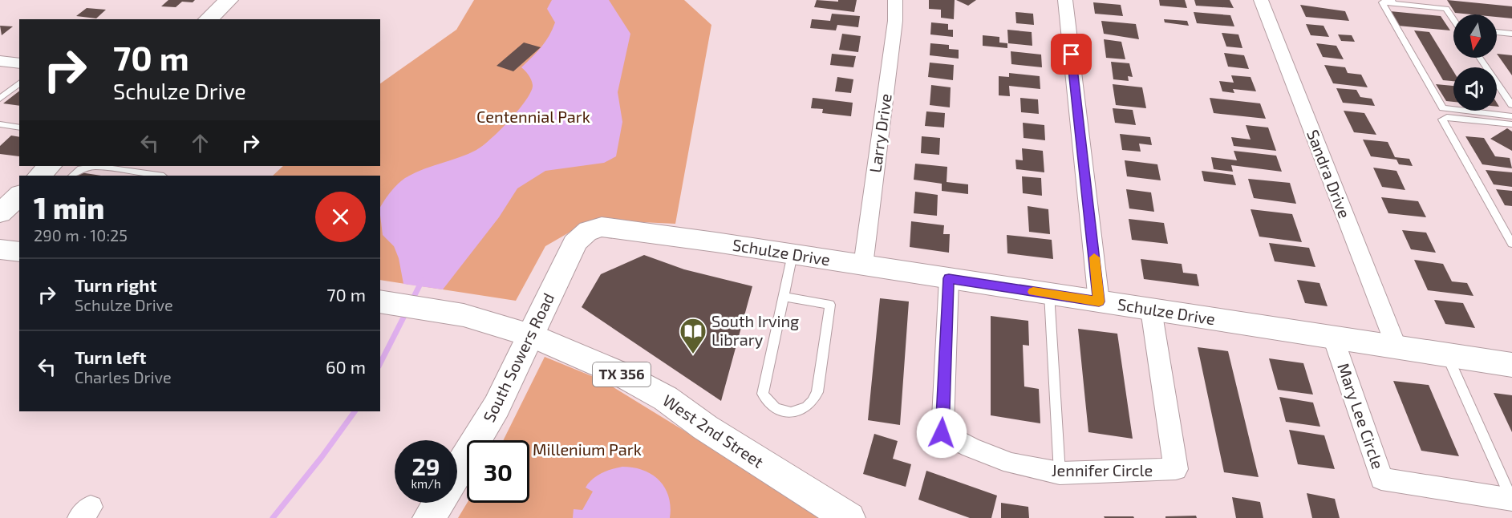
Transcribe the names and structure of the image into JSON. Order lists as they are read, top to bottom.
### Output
{
  "streets": {
    "street": [
      "Larry Drive",
      "Sandra Drive",
      "Schulze Drive",
      "South Sowers Road",
      "TX 356",
      "Mary Lee Circle",
      "West 2nd Street",
      "Jennifer Circle"
    ]
  },
  "crossings": [
    ["Larry Drive", "Schulze Drive"],
    ["Sandra Drive", "Schulze Drive"],
    ["Schulze Drive", "South Sowers Road"],
    ["Schulze Drive", "Mary Lee Circle"],
    ["Schulze Drive", "Jennifer Circle"],
    ["South Sowers Road", "West 2nd Street"]
  ],
  "parks": ["Centennial Park", "Millenium Park"],
  "places": {
    "library": ["South Irving Library"]
  },
  "north": "bottom",
  "page": {
    "turn": ["70 m", "Schulze Drive"],
    "heading": ["1 min", "290 m · 10:25"],
    "list": [
      {
        "name": "Turn right",
        "note": "Schulze Drive",
        "value": "70 m"
      },
      {
        "name": "Turn left",
        "note": "Charles Drive",
        "value": "60 m"
      }
    ],
    "speed": "29 km/h",
    "limit": "30"
  }
}
